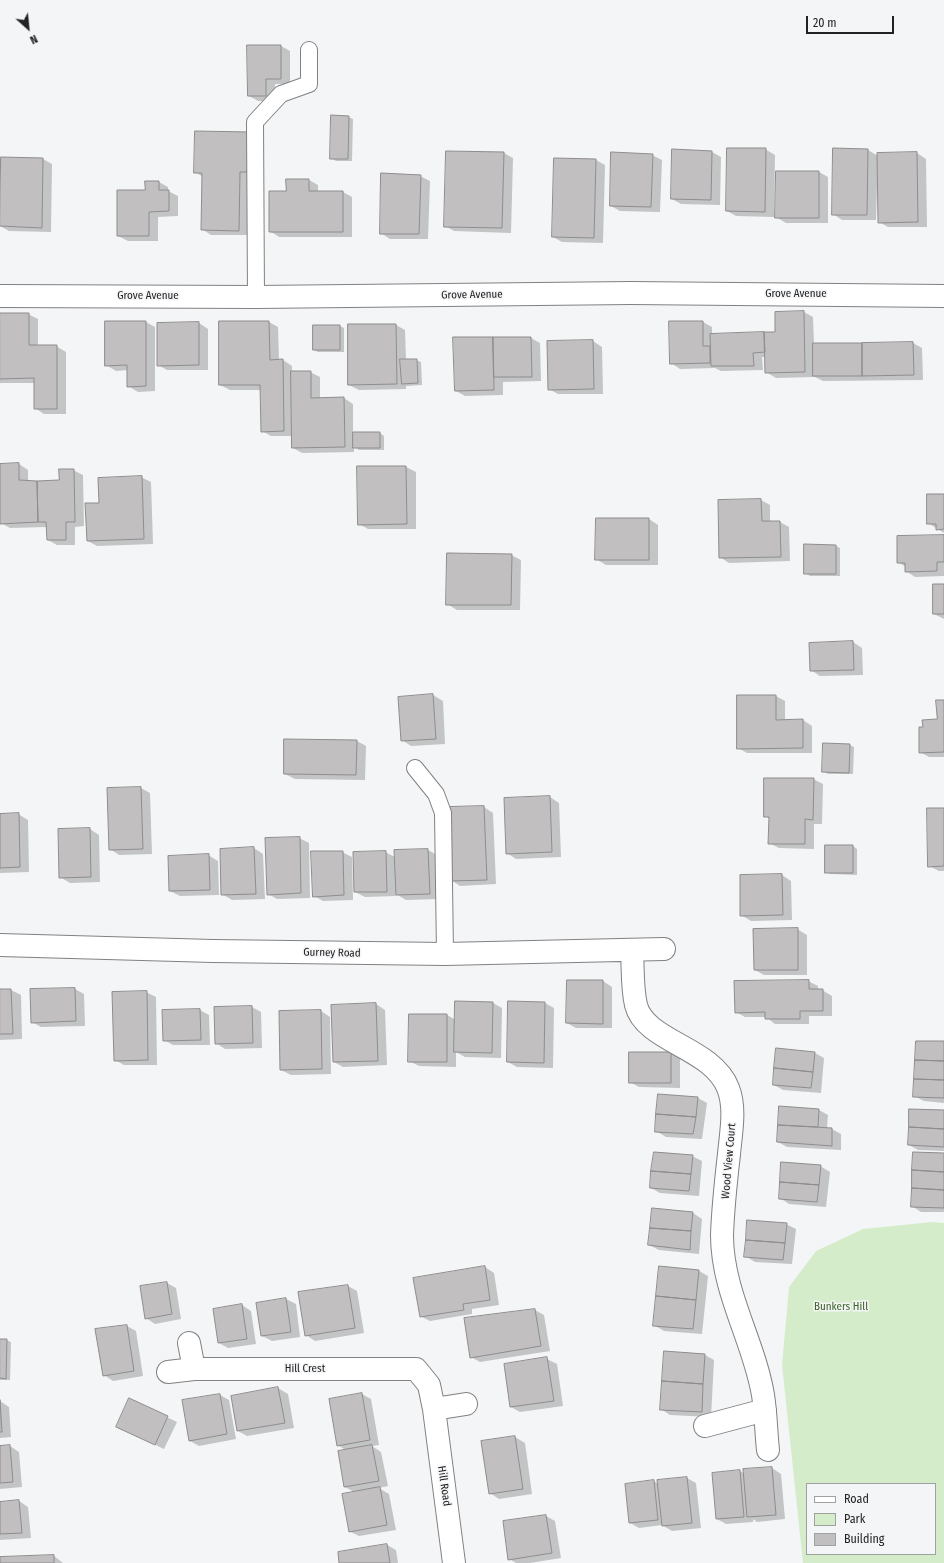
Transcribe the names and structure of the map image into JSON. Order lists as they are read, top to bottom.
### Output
{
  "streets": {
    "street": [
      "Grove Avenue",
      "Gurney Road",
      "Wood View Court",
      "Hill Crest",
      "Hill Road"
    ]
  },
  "crossings": [
    ["Gurney Road", "Wood View Court"],
    ["Hill Crest", "Hill Road"]
  ],
  "parks": ["Bunkers Hill"],
  "legend": ["Road", "Park", "Building"],
  "scale_bar": "20 m",
  "north": "bottom right"
}
